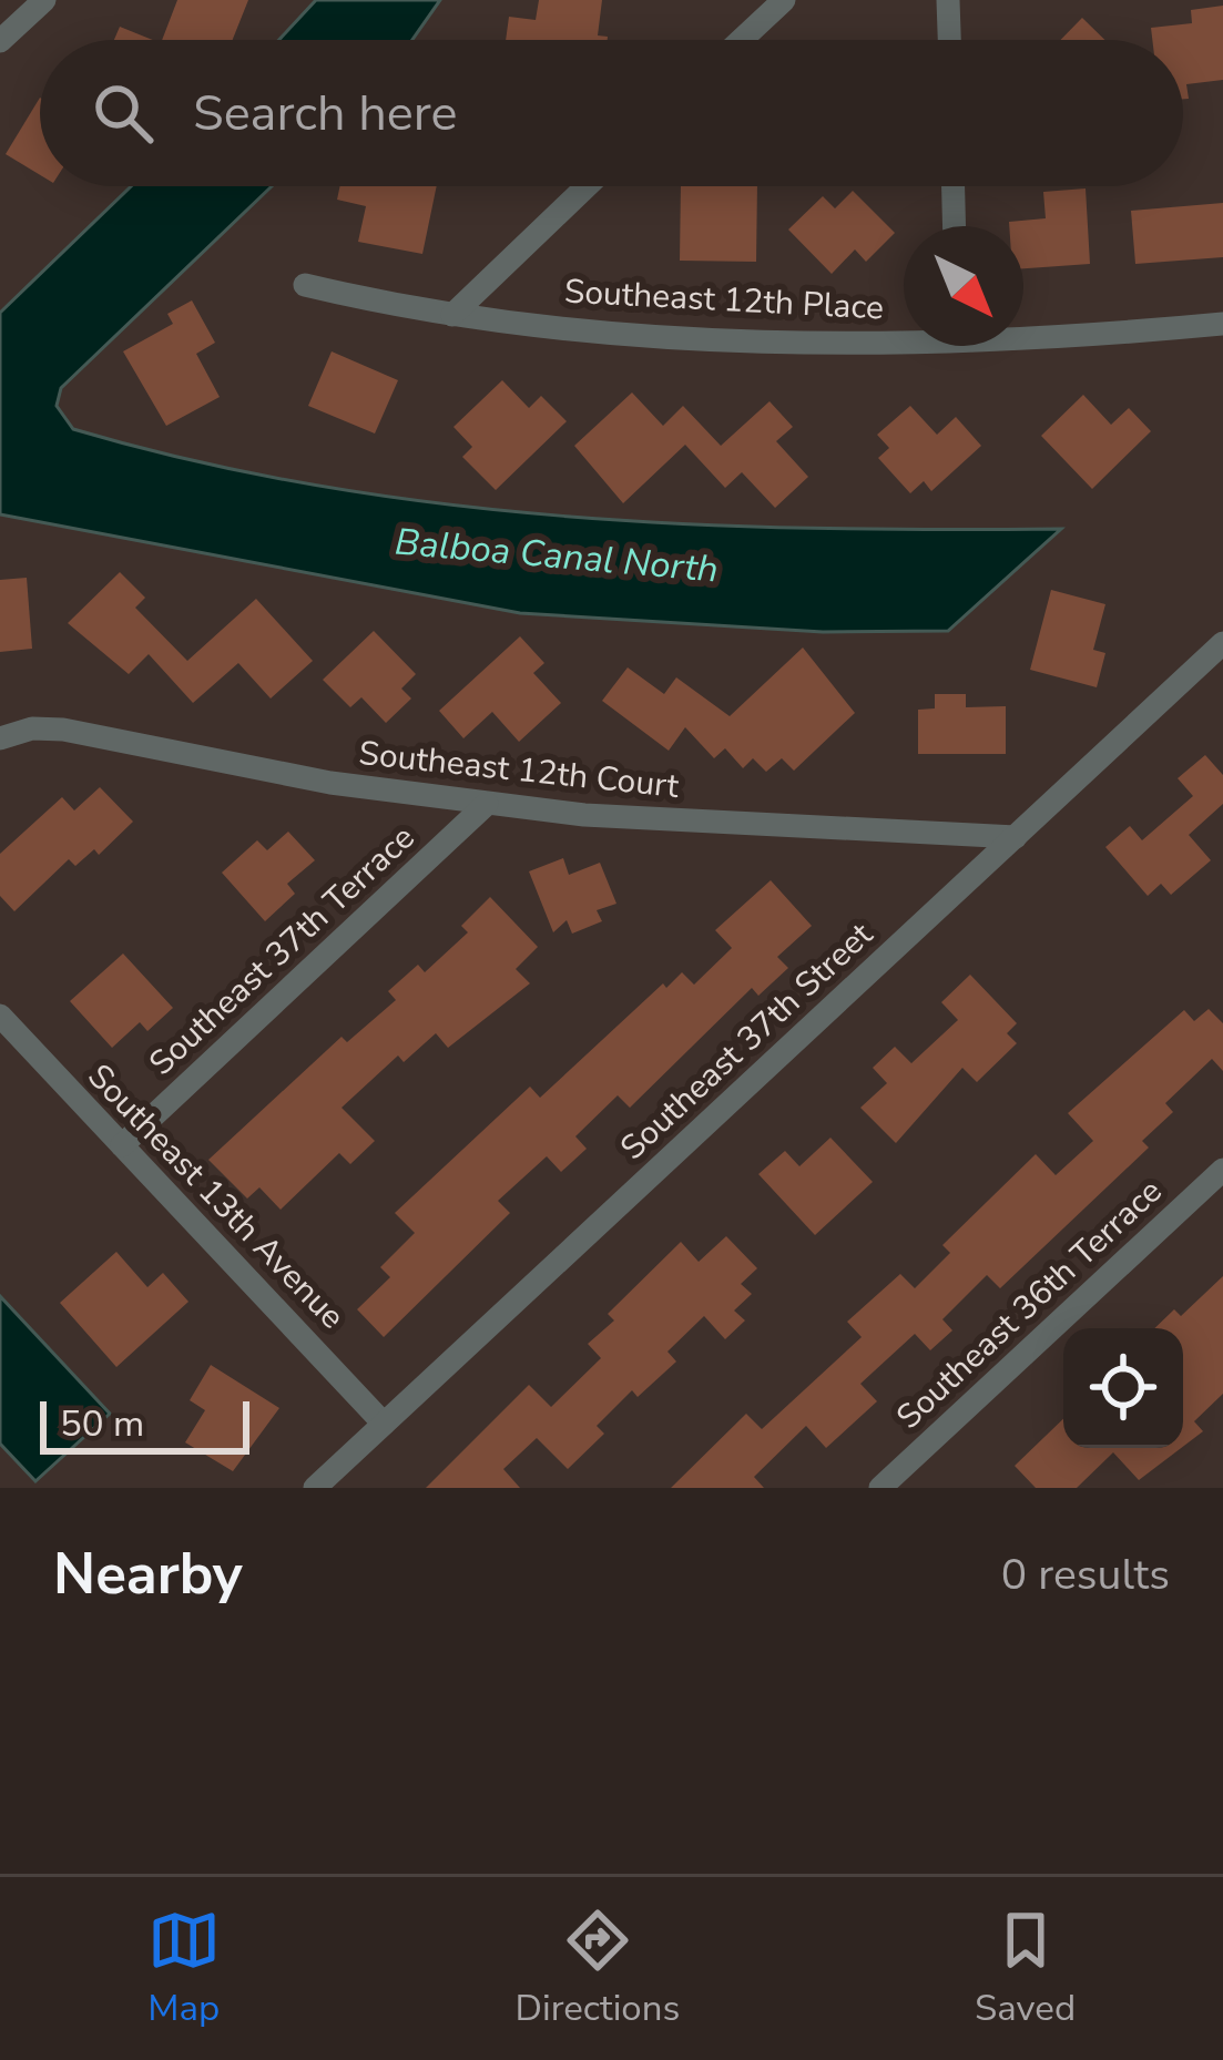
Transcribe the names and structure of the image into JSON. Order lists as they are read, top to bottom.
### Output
{
  "streets": {
    "street": [
      "Southeast 12th Place",
      "Southeast 12th Court",
      "Southeast 37th Terrace",
      "Southeast 37th Street",
      "Southeast 13th Avenue",
      "Southeast 36th Terrace"
    ]
  },
  "crossings": [
    ["Southeast 12th Court", "Southeast 37th Terrace"],
    ["Southeast 12th Court", "Southeast 37th Street"],
    ["Southeast 37th Terrace", "Southeast 13th Avenue"],
    ["Southeast 37th Street", "Southeast 13th Avenue"]
  ],
  "water": ["Balboa Canal North"],
  "scale_bar": "50 m",
  "north": "bottom right",
  "page": {
    "search": "Search here",
    "scale": "50 m",
    "heading": ["Nearby", "0 results"],
    "nav": ["Map", "Directions", "Saved"]
  }
}
